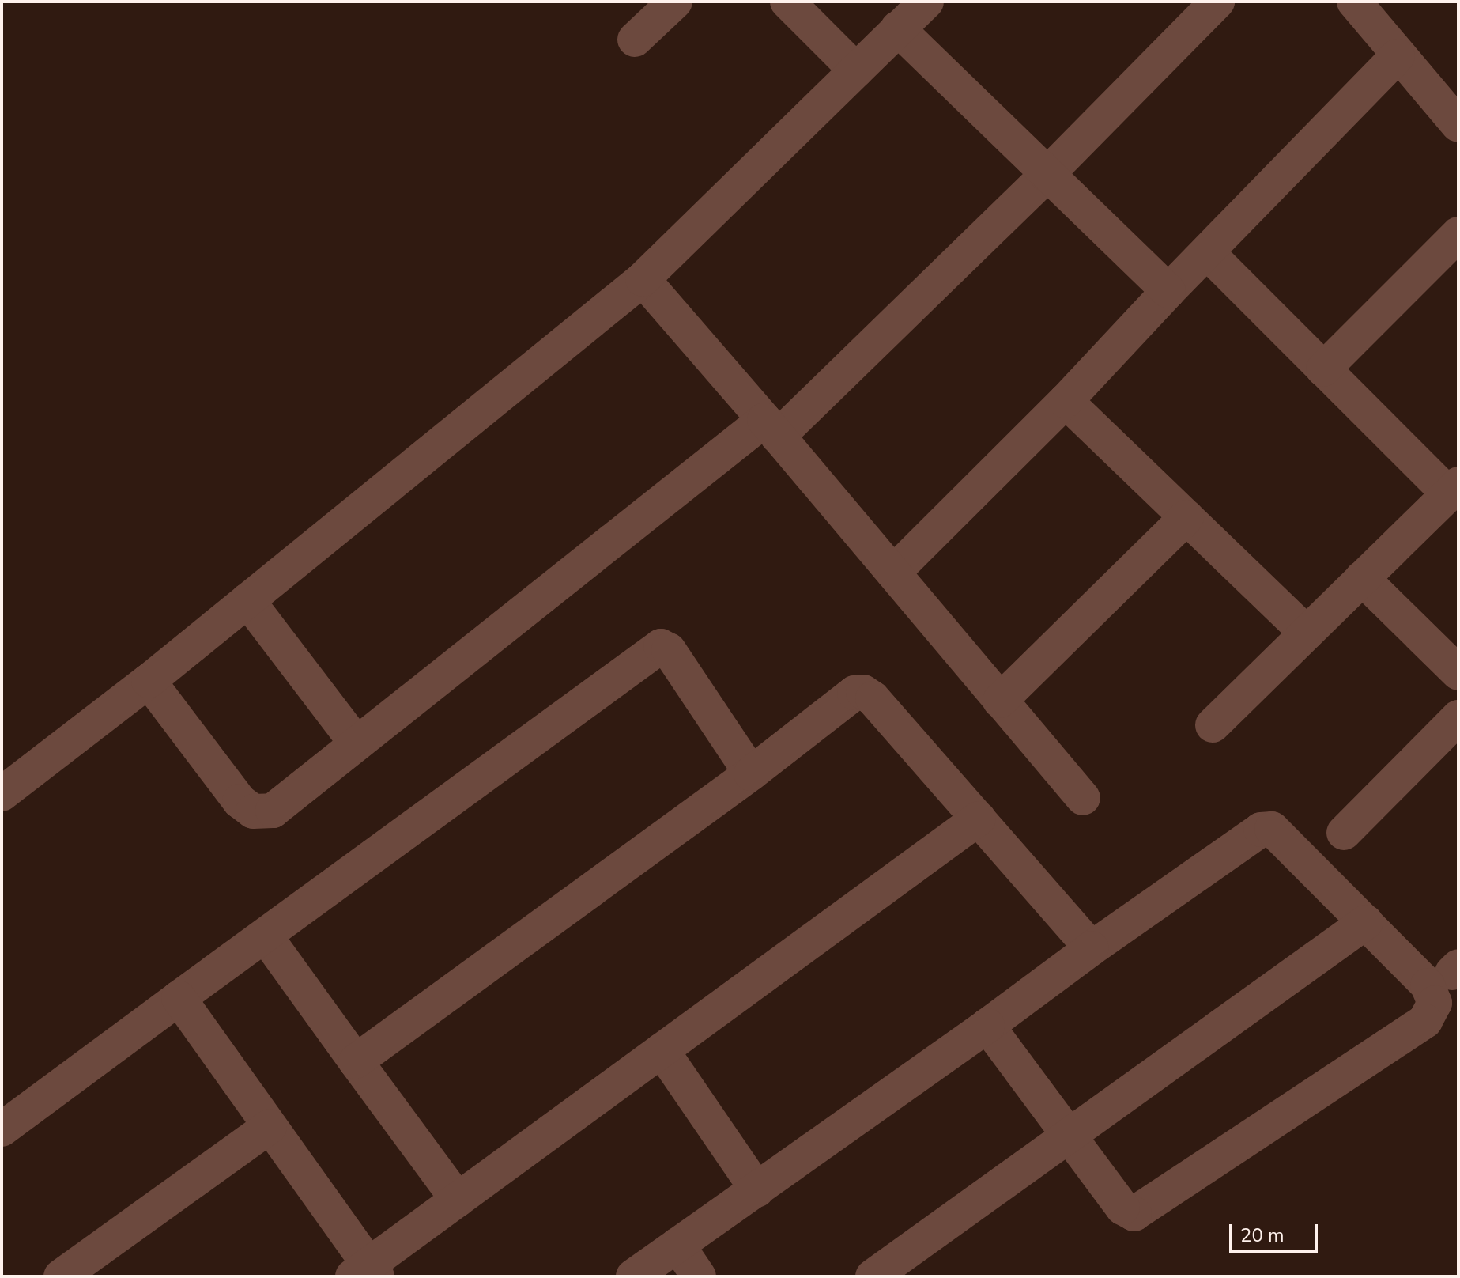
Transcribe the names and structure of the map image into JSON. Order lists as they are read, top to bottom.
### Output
{
  "scale_bar": "20 m"
}
